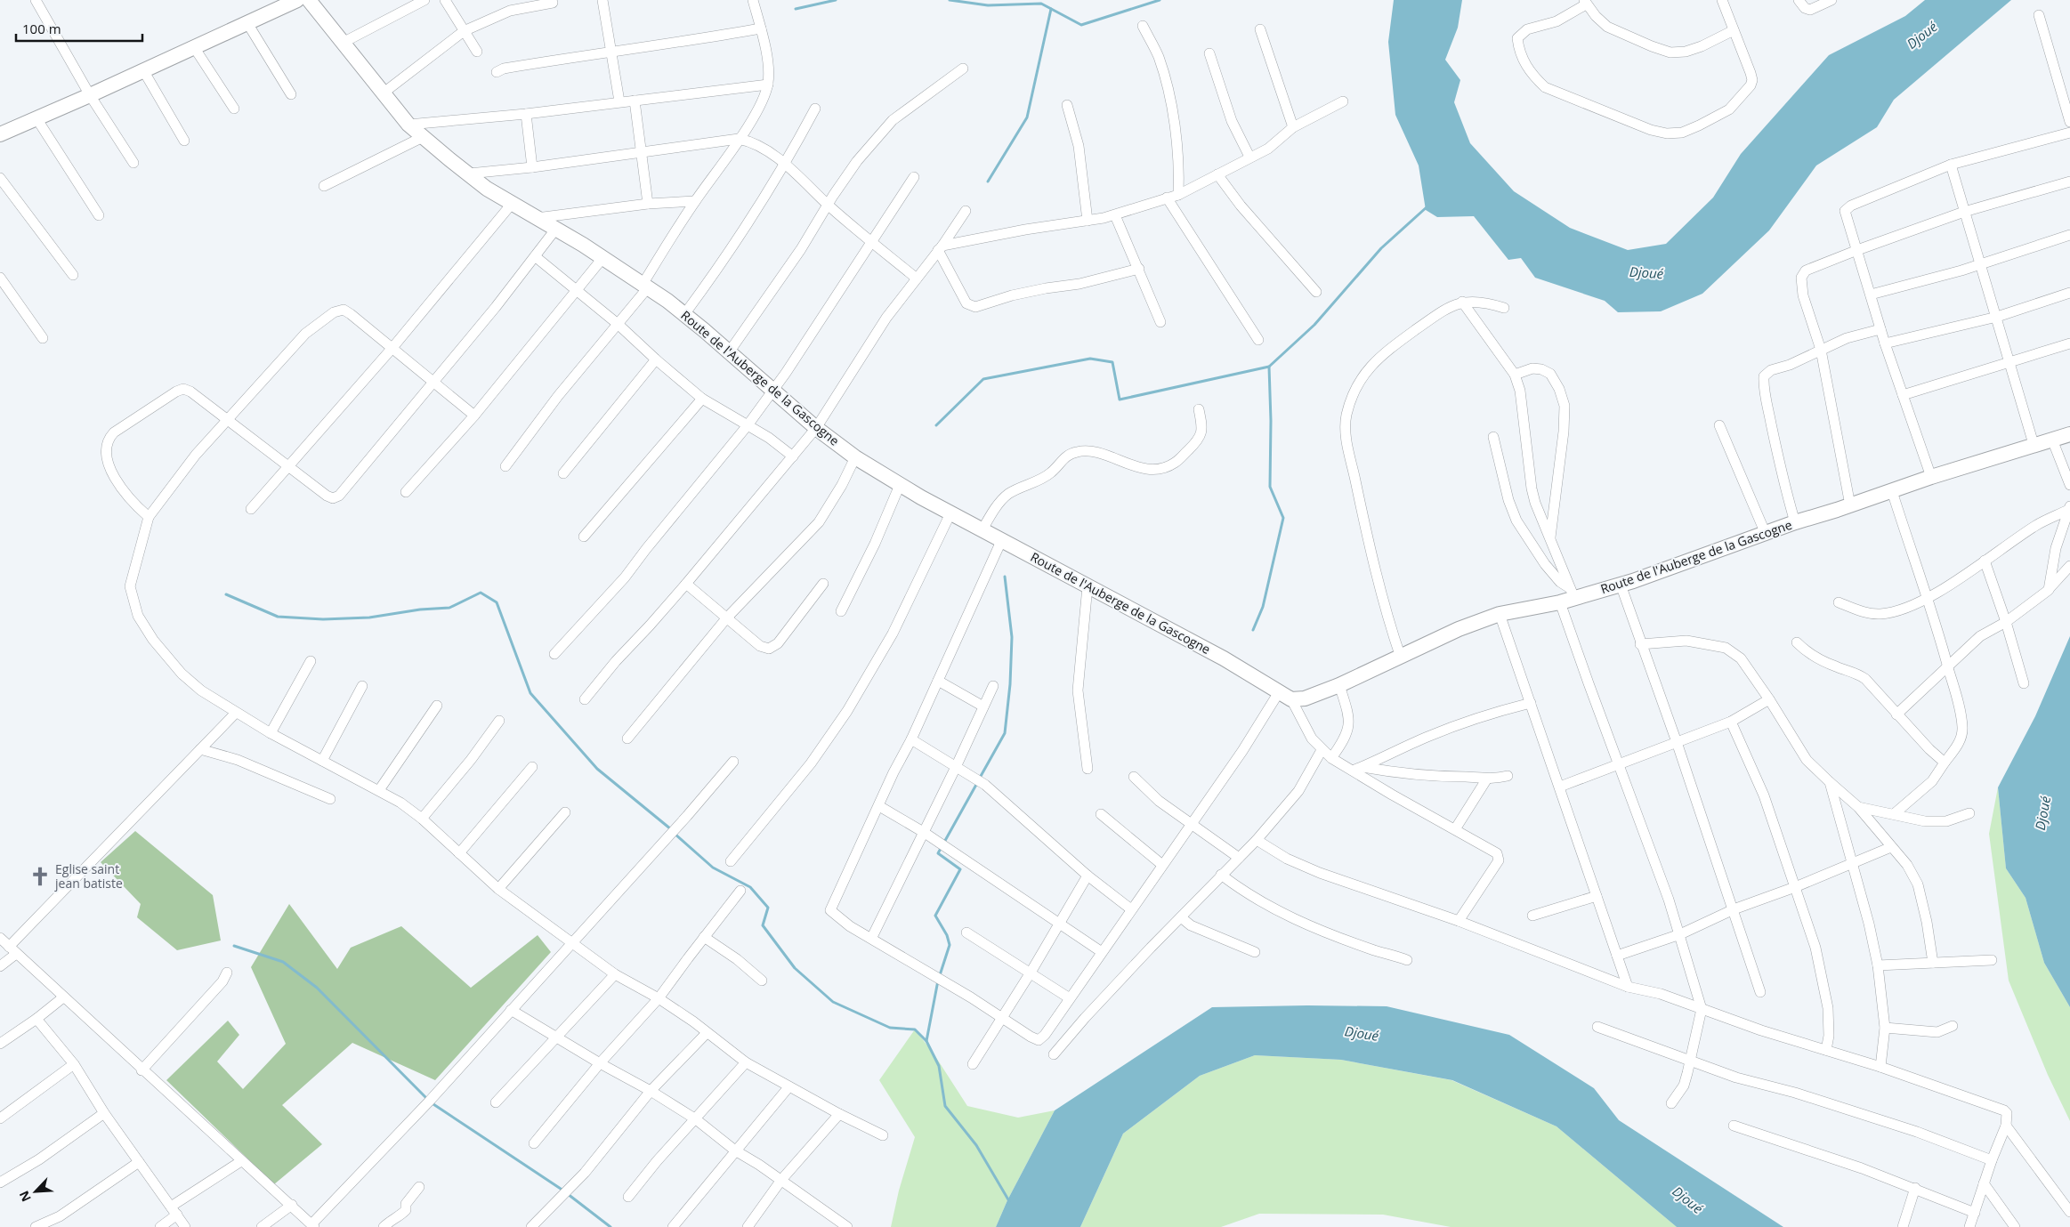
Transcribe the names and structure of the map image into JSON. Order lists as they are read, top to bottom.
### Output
{
  "streets": {
    "street": ["Route de l'Auberge de la Gascogne"]
  },
  "water": ["Djoué"],
  "places": {
    "church": ["Eglise saint jean batiste"]
  },
  "scale_bar": "100 m",
  "north": "bottom left"
}
